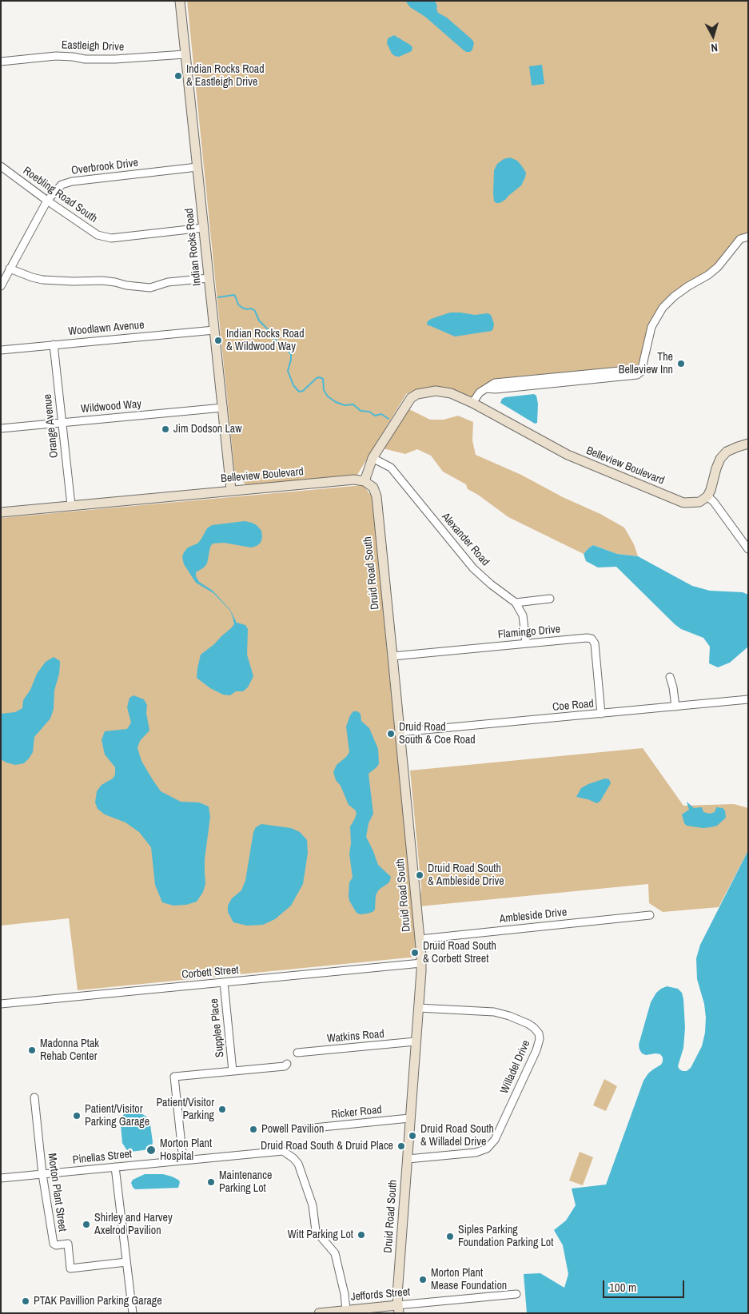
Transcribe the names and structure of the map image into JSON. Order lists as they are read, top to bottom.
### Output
{
  "streets": {
    "street": [
      "Eastleigh Drive",
      "Overbrook Drive",
      "Roebling Road South",
      "Indian Rocks Road",
      "Woodlawn Avenue",
      "Wildwood Way",
      "Orange Avenue",
      "Belleview Boulevard",
      "Alexander Road",
      "Druid Road South",
      "Flamingo Drive",
      "Coe Road",
      "Ambleside Drive",
      "Corbett Street",
      "Supplee Place",
      "Watkins Road",
      "Willadel Drive",
      "Ricker Road",
      "Pinellas Street",
      "Morton Plant Street",
      "Jeffords Street"
    ]
  },
  "crossings": [
    ["Eastleigh Drive", "Indian Rocks Road"],
    ["Overbrook Drive", "Roebling Road South"],
    ["Overbrook Drive", "Indian Rocks Road"],
    ["Roebling Road South", "Indian Rocks Road"],
    ["Indian Rocks Road", "Woodlawn Avenue"],
    ["Indian Rocks Road", "Wildwood Way"],
    ["Indian Rocks Road", "Belleview Boulevard"],
    ["Woodlawn Avenue", "Orange Avenue"],
    ["Wildwood Way", "Orange Avenue"],
    ["Orange Avenue", "Belleview Boulevard"],
    ["Belleview Boulevard", "Alexander Road"],
    ["Belleview Boulevard", "Druid Road South"],
    ["Druid Road South", "Flamingo Drive"],
    ["Druid Road South", "Coe Road"],
    ["Druid Road South", "Ambleside Drive"],
    ["Druid Road South", "Corbett Street"],
    ["Druid Road South", "Watkins Road"],
    ["Druid Road South", "Willadel Drive"],
    ["Druid Road South", "Ricker Road"],
    ["Druid Road South", "Jeffords Street"],
    ["Flamingo Drive", "Coe Road"],
    ["Corbett Street", "Supplee Place"],
    ["Pinellas Street", "Morton Plant Street"],
    ["Pinellas Street", "Jeffords Street"]
  ],
  "places": [
    "Indian Rocks Road & Eastleigh Drive",
    "Indian Rocks Road & Wildwood Way",
    "The Belleview Inn",
    "Jim Dodson Law",
    "Druid Road South & Coe Road",
    "Druid Road South & Ambleside Drive",
    "Druid Road South & Corbett Street",
    "Madonna Ptak Rehab Center",
    "Patient/Visitor Parking",
    "Patient/Visitor Parking Garage",
    "Powell Pavilion",
    "Druid Road South & Willadel Drive",
    "Druid Road South & Druid Place",
    "Morton Plant Hospital",
    "Maintenance Parking Lot",
    "Shirley and Harvey Axelrod Pavilion",
    "Witt Parking Lot",
    "Siples Parking Foundation Parking Lot",
    "Morton Plant Mease Foundation",
    "PTAK Pavillion Parking Garage"
  ],
  "scale_bar": "100 m",
  "north": "bottom"
}
